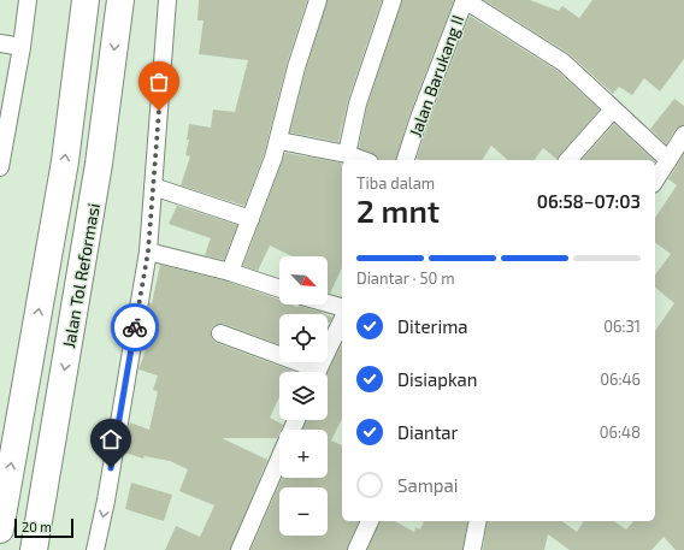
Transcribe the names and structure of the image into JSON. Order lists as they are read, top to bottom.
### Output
{
  "streets": {
    "highway": ["Jalan Tol Reformasi"],
    "street": ["Jalan Barukang II"]
  },
  "scale_bar": "20 m",
  "north": "bottom right",
  "page": {
    "heading": ["2 mnt", "Tiba dalam", "06:58–07:03"],
    "bar": "Diantar · 50 m",
    "map_buttons": ["+", "−"],
    "list": [
      ["Diterima", "06:31"],
      ["Disiapkan", "06:46"],
      ["Diantar", "06:48"],
      "Sampai"
    ],
    "scale": "20 m"
  }
}
